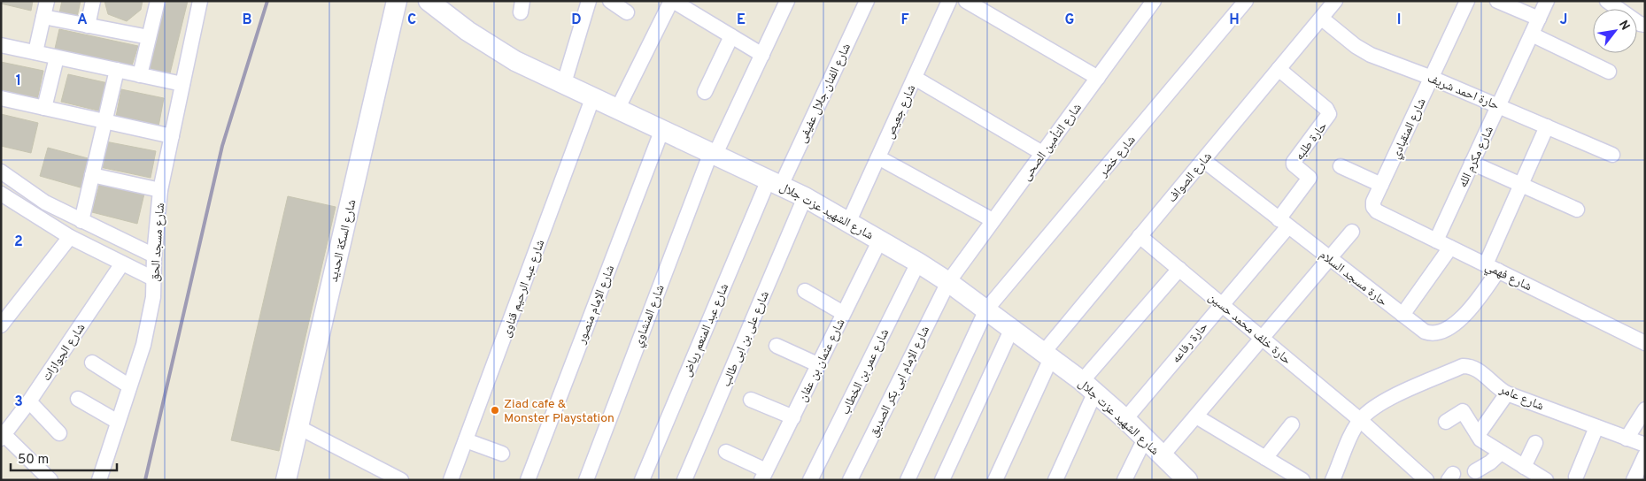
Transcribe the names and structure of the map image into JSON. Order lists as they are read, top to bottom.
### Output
{
  "streets": {
    "street": [
      "حارة احمد شريف",
      "شارع الفنان جلال عفيفى",
      "شارع جعيص",
      "شارع المنقبادي",
      "حارة طلبه",
      "شارع التأمين الصحى",
      "شارع خضر",
      "شارع مكرم الله",
      "شارع الصواف",
      "شارع الشهيد عزت جلال",
      "شارع السكة الحديد",
      "شارع مسجد الحق",
      "شارع فهمي",
      "حارة مسجد السلام",
      "شارع عبد الرحيم قناوى",
      "شارع الإمام منصور",
      "شارع المنشاوي",
      "حارة خلف محمد حسين",
      "شارع عبد المنعم رياض",
      "شارع على بن ابى طالب",
      "حارة رفاعه",
      "شارع الجوازات",
      "شارع عثمان بن عفان",
      "شارع عمر بن الخطاب",
      "شارع الإمام ابى بكر الصديق",
      "شارع عامر"
    ]
  },
  "crossings": [
    ["حارة احمد شريف", "شارع المنقبادي"],
    ["حارة احمد شريف", "شارع مكرم الله"],
    ["حارة احمد شريف", "شارع الصواف"],
    ["حارة احمد شريف", "حارة مسجد السلام"],
    ["شارع الفنان جلال عفيفى", "شارع الشهيد عزت جلال"],
    ["شارع الفنان جلال عفيفى", "شارع عبد المنعم رياض"],
    ["شارع جعيص", "شارع الشهيد عزت جلال"],
    ["شارع المنقبادي", "شارع فهمي"],
    ["حارة طلبه", "شارع الصواف"],
    ["حارة طلبه", "حارة مسجد السلام"],
    ["حارة طلبه", "حارة رفاعه"],
    ["شارع التأمين الصحى", "شارع الشهيد عزت جلال"],
    ["شارع التأمين الصحى", "شارع الإمام ابى بكر الصديق"],
    ["شارع خضر", "شارع الشهيد عزت جلال"],
    ["شارع مكرم الله", "شارع فهمي"],
    ["شارع الصواف", "شارع الشهيد عزت جلال"],
    ["شارع الصواف", "حارة مسجد السلام"],
    ["شارع الصواف", "حارة خلف محمد حسين"],
    ["شارع الشهيد عزت جلال", "شارع عبد الرحيم قناوى"],
    ["شارع الشهيد عزت جلال", "شارع الإمام منصور"],
    ["شارع الشهيد عزت جلال", "شارع المنشاوي"],
    ["شارع الشهيد عزت جلال", "شارع عبد المنعم رياض"],
    ["شارع الشهيد عزت جلال", "شارع على بن ابى طالب"],
    ["شارع الشهيد عزت جلال", "حارة رفاعه"],
    ["شارع الشهيد عزت جلال", "شارع عثمان بن عفان"],
    ["شارع الشهيد عزت جلال", "شارع عمر بن الخطاب"],
    ["شارع الشهيد عزت جلال", "شارع الإمام ابى بكر الصديق"],
    ["شارع فهمي", "حارة مسجد السلام"],
    ["حارة مسجد السلام", "حارة رفاعه"],
    ["حارة خلف محمد حسين", "حارة رفاعه"],
    ["حارة خلف محمد حسين", "شارع عامر"]
  ],
  "places": ["Ziad cafe & Monster Playstation"],
  "scale_bar": "50 m",
  "north": "top right",
  "grid": {
    "columns": [
      "A",
      "B",
      "C",
      "D",
      "E",
      "F",
      "G",
      "H",
      "I",
      "J"
    ],
    "rows": ["1", "2", "3"]
  }
}
